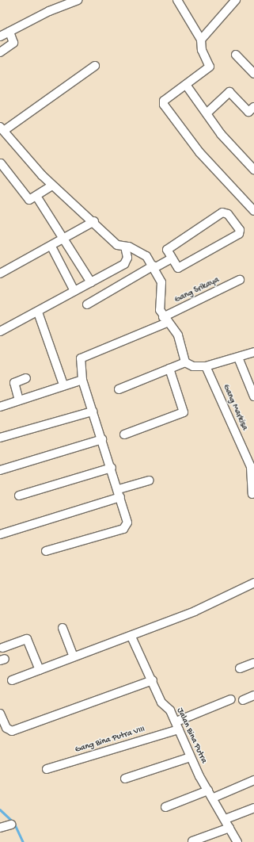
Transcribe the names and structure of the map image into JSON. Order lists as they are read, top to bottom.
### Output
{
  "streets": {
    "street": [
      "Gang Srikaya",
      "Gang Markisa",
      "Jalan Bina Putra",
      "Gang Bina Putra VIII"
    ]
  },
  "crossings": [
    ["Jalan Bina Putra", "Gang Bina Putra VIII"]
  ]
}
